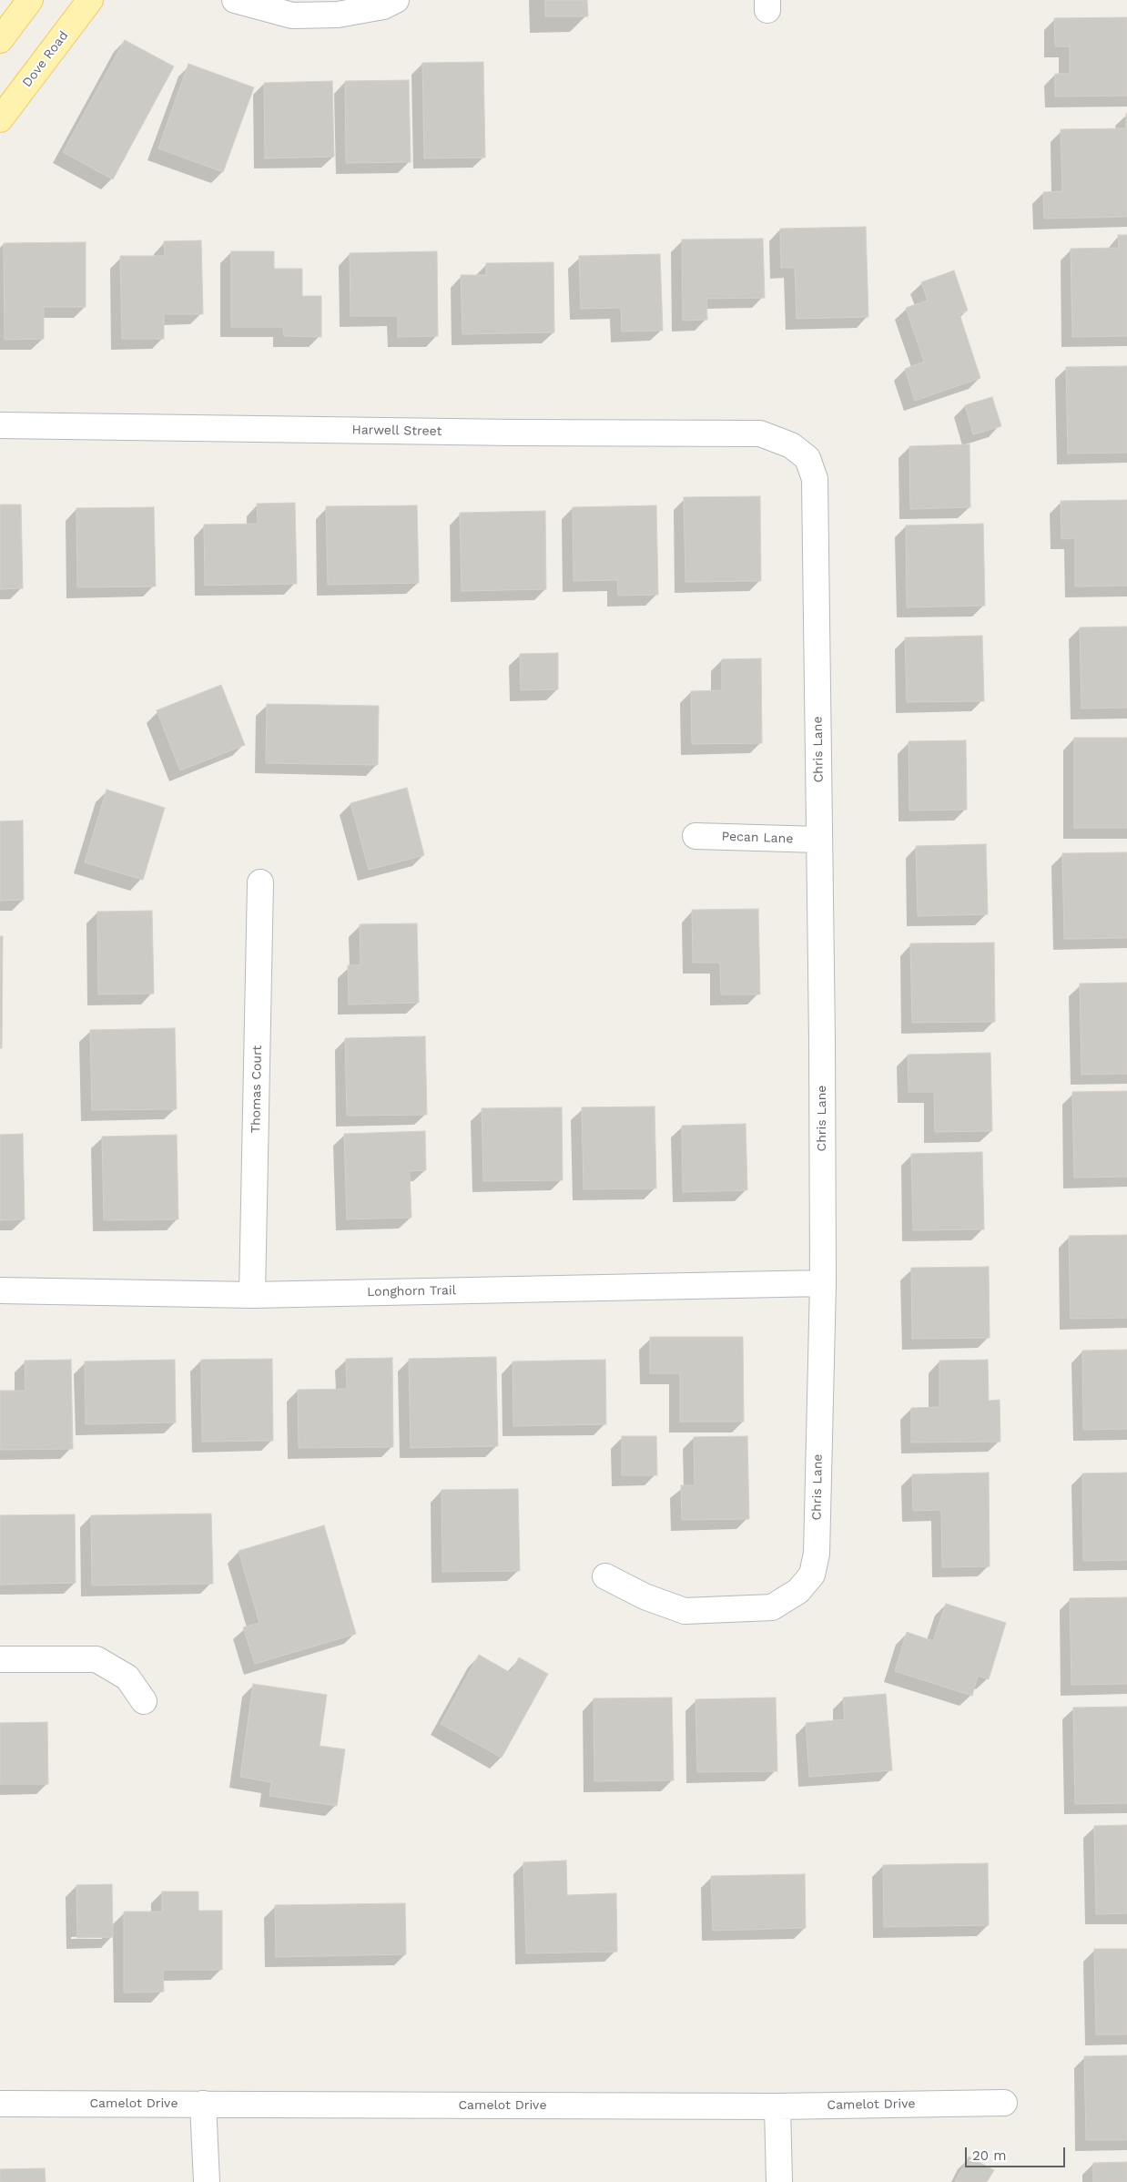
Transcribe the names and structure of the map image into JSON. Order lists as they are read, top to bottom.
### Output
{
  "streets": {
    "main road": ["Dove Road"],
    "street": [
      "Harwell Street",
      "Chris Lane",
      "Pecan Lane",
      "Thomas Court",
      "Longhorn Trail",
      "Camelot Drive"
    ]
  },
  "crossings": [
    ["Harwell Street", "Chris Lane"],
    ["Chris Lane", "Pecan Lane"],
    ["Chris Lane", "Longhorn Trail"],
    ["Thomas Court", "Longhorn Trail"]
  ],
  "scale_bar": "20 m"
}
